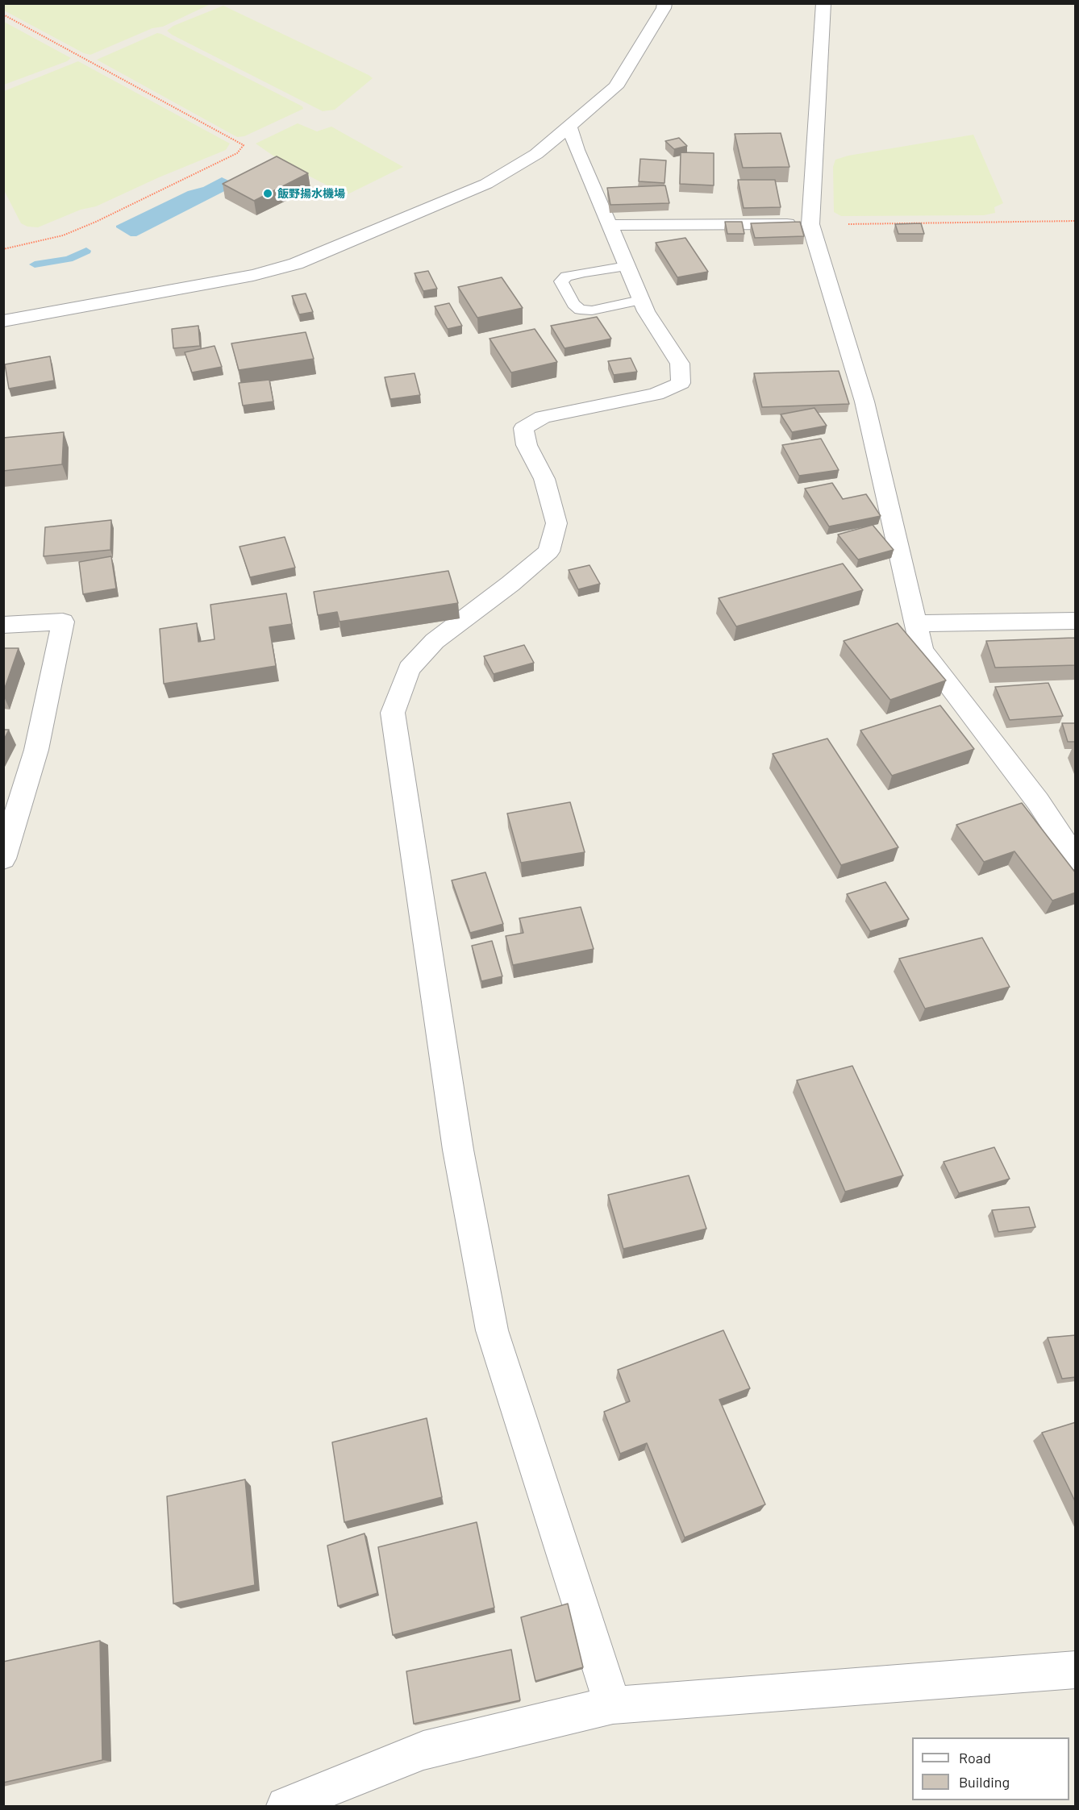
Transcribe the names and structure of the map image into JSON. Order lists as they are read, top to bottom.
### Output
{
  "places": ["飯野揚水機場"],
  "legend": ["Road", "Building"]
}
